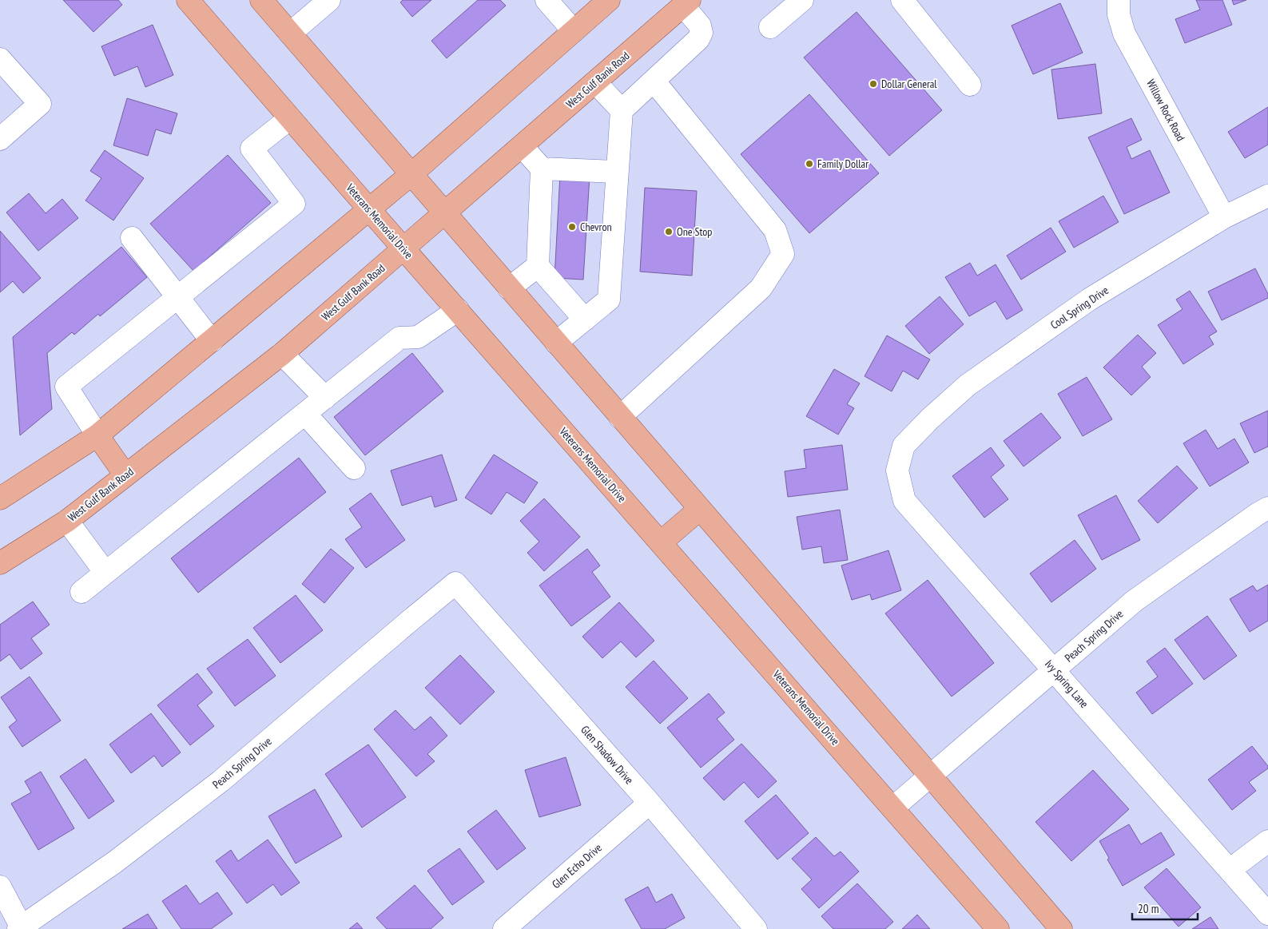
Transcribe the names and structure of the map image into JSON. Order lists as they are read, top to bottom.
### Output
{
  "streets": {
    "main road": ["West Gulf Bank Road", "Veterans Memorial Drive"],
    "street": [
      "Willow Rock Road",
      "Cool Spring Drive",
      "Peach Spring Drive",
      "Ivy Spring Lane",
      "Glen Shadow Drive",
      "Glen Echo Drive"
    ]
  },
  "crossings": [
    ["West Gulf Bank Road", "Veterans Memorial Drive"],
    ["Willow Rock Road", "Cool Spring Drive"],
    ["Veterans Memorial Drive", "Peach Spring Drive"],
    ["Cool Spring Drive", "Ivy Spring Lane"],
    ["Peach Spring Drive", "Ivy Spring Lane"],
    ["Peach Spring Drive", "Glen Shadow Drive"],
    ["Glen Shadow Drive", "Glen Echo Drive"]
  ],
  "places": [
    "Dollar General",
    "Family Dollar",
    "Chevron",
    "One Stop"
  ],
  "scale_bar": "20 m"
}
